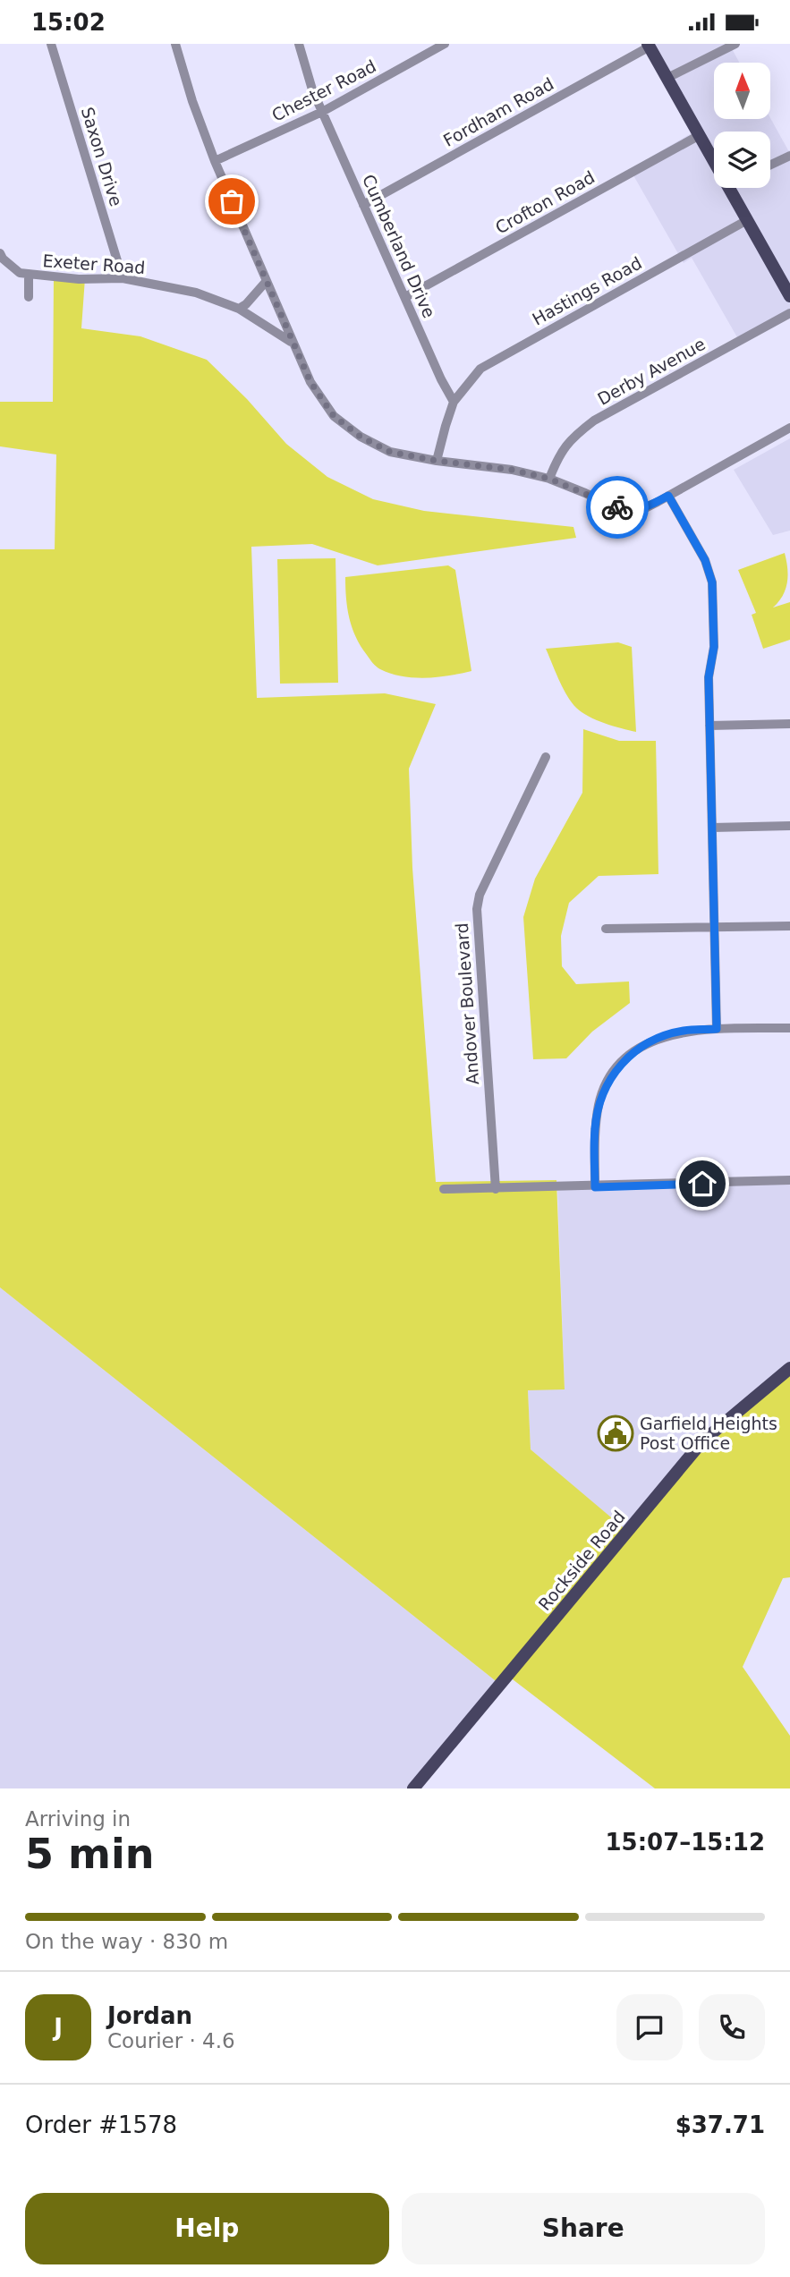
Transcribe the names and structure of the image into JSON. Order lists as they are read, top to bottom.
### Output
{
  "streets": {
    "main road": ["Rockside Road"],
    "street": [
      "Chester Road",
      "Fordham Road",
      "Saxon Drive",
      "Crofton Road",
      "Cumberland Drive",
      "Exeter Road",
      "Hastings Road",
      "Derby Avenue",
      "Andover Boulevard"
    ]
  },
  "crossings": [
    ["Chester Road", "Cumberland Drive"],
    ["Fordham Road", "Cumberland Drive"],
    ["Saxon Drive", "Exeter Road"],
    ["Crofton Road", "Cumberland Drive"],
    ["Cumberland Drive", "Hastings Road"]
  ],
  "places": {
    "public building": ["Garfield Heights Post Office"]
  },
  "north": "top",
  "page": {
    "status": "15:02",
    "heading": ["5 min", "Arriving in", "15:07–15:12"],
    "panel": [
      "Jordan",
      "Courier · 4.6",
      "Order #1578",
      "$37.71"
    ],
    "bar": "On the way · 830 m",
    "round": "J",
    "buttons": ["Help", "Share"]
  }
}
